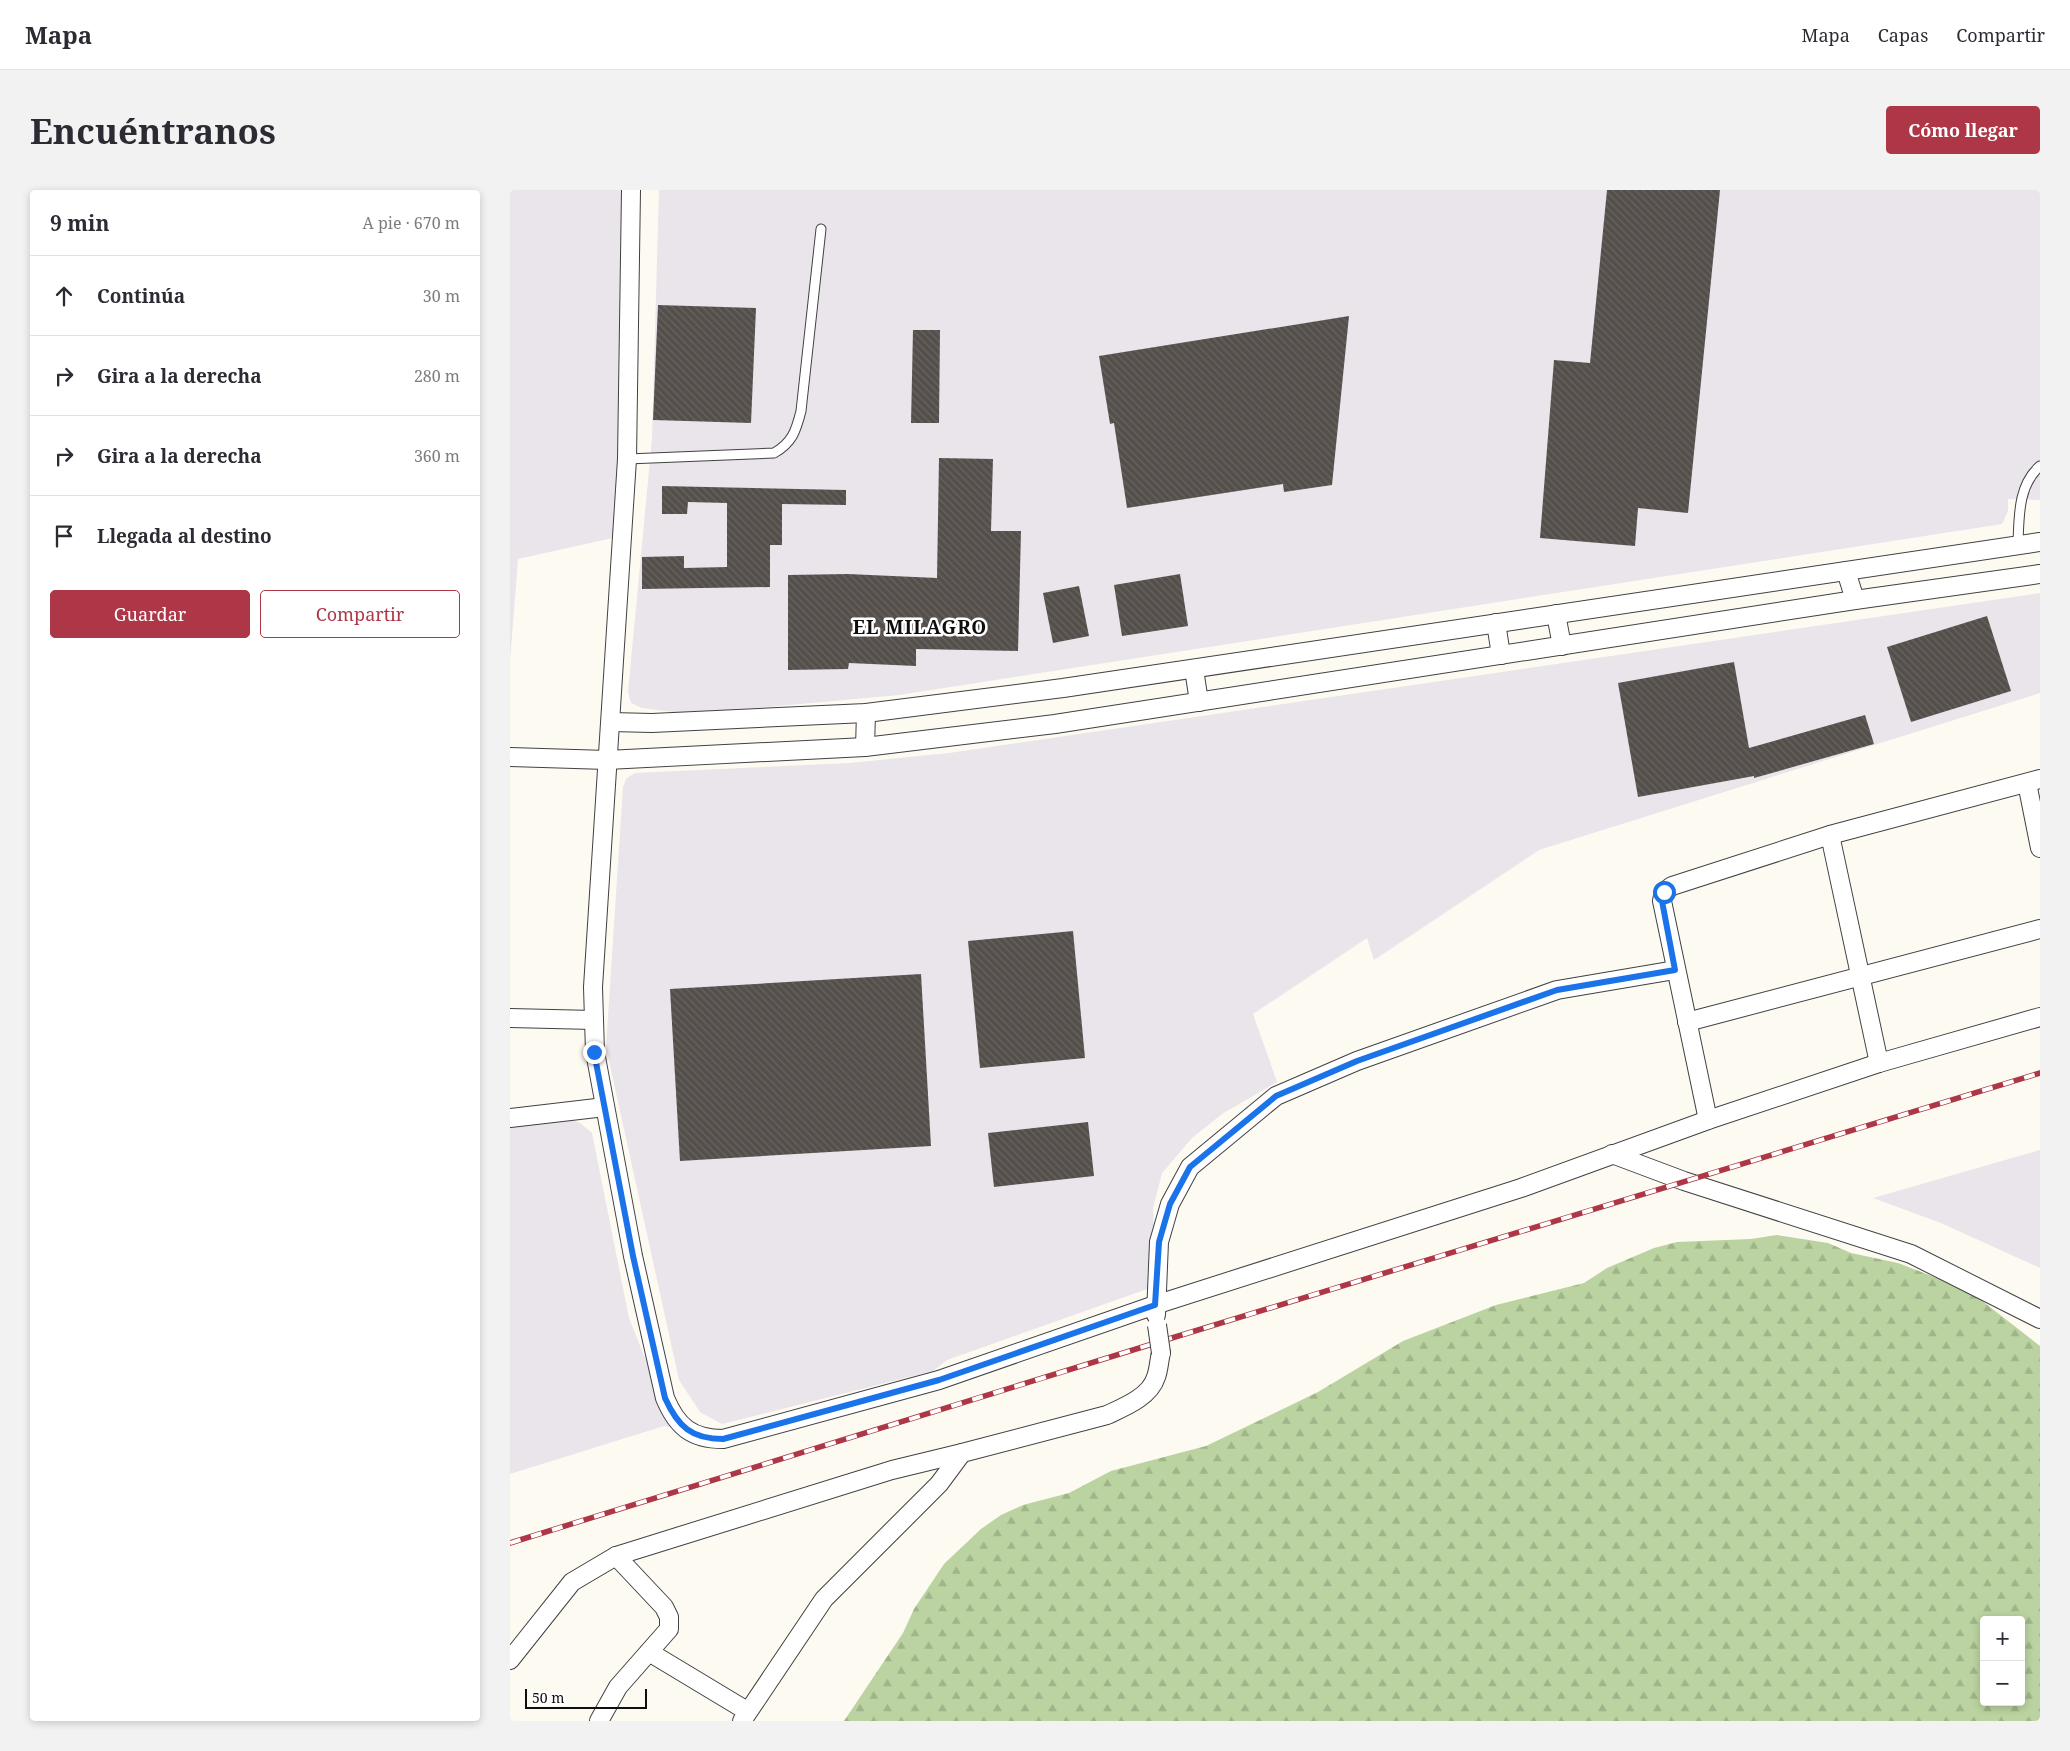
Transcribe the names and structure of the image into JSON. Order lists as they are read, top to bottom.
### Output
{
  "districts": ["EL MILAGRO"],
  "scale_bar": "50 m",
  "page": {
    "header": "Mapa",
    "nav": ["Mapa", "Capas", "Compartir"],
    "buttons": [
      "Cómo llegar",
      ["Guardar", "Compartir"]
    ],
    "title": "Encuéntranos",
    "heading": ["9 min", "A pie · 670 m"],
    "list": [
      ["Continúa", "30 m"],
      ["Gira a la derecha", "280 m"],
      ["Gira a la derecha", "360 m"],
      "Llegada al destino"
    ],
    "map_buttons": ["+", "−"],
    "scale": "50 m"
  }
}
